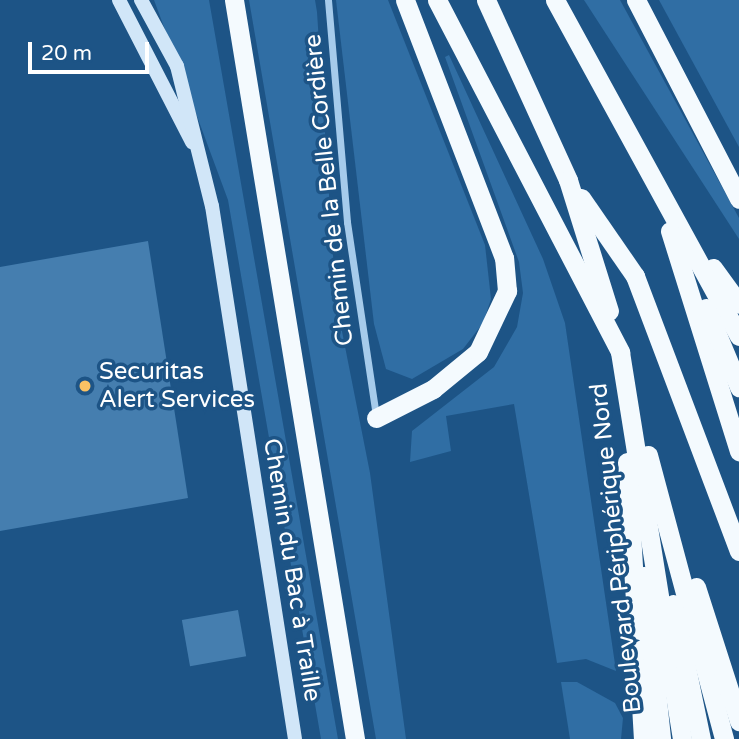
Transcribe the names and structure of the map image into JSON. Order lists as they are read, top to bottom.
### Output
{
  "streets": {
    "highway": ["Boulevard Périphérique Nord"],
    "main road": ["Chemin du Bac à Traille"],
    "street": ["Chemin de la Belle Cordière"]
  },
  "places": ["Securitas Alert Services"],
  "scale_bar": "20 m"
}
